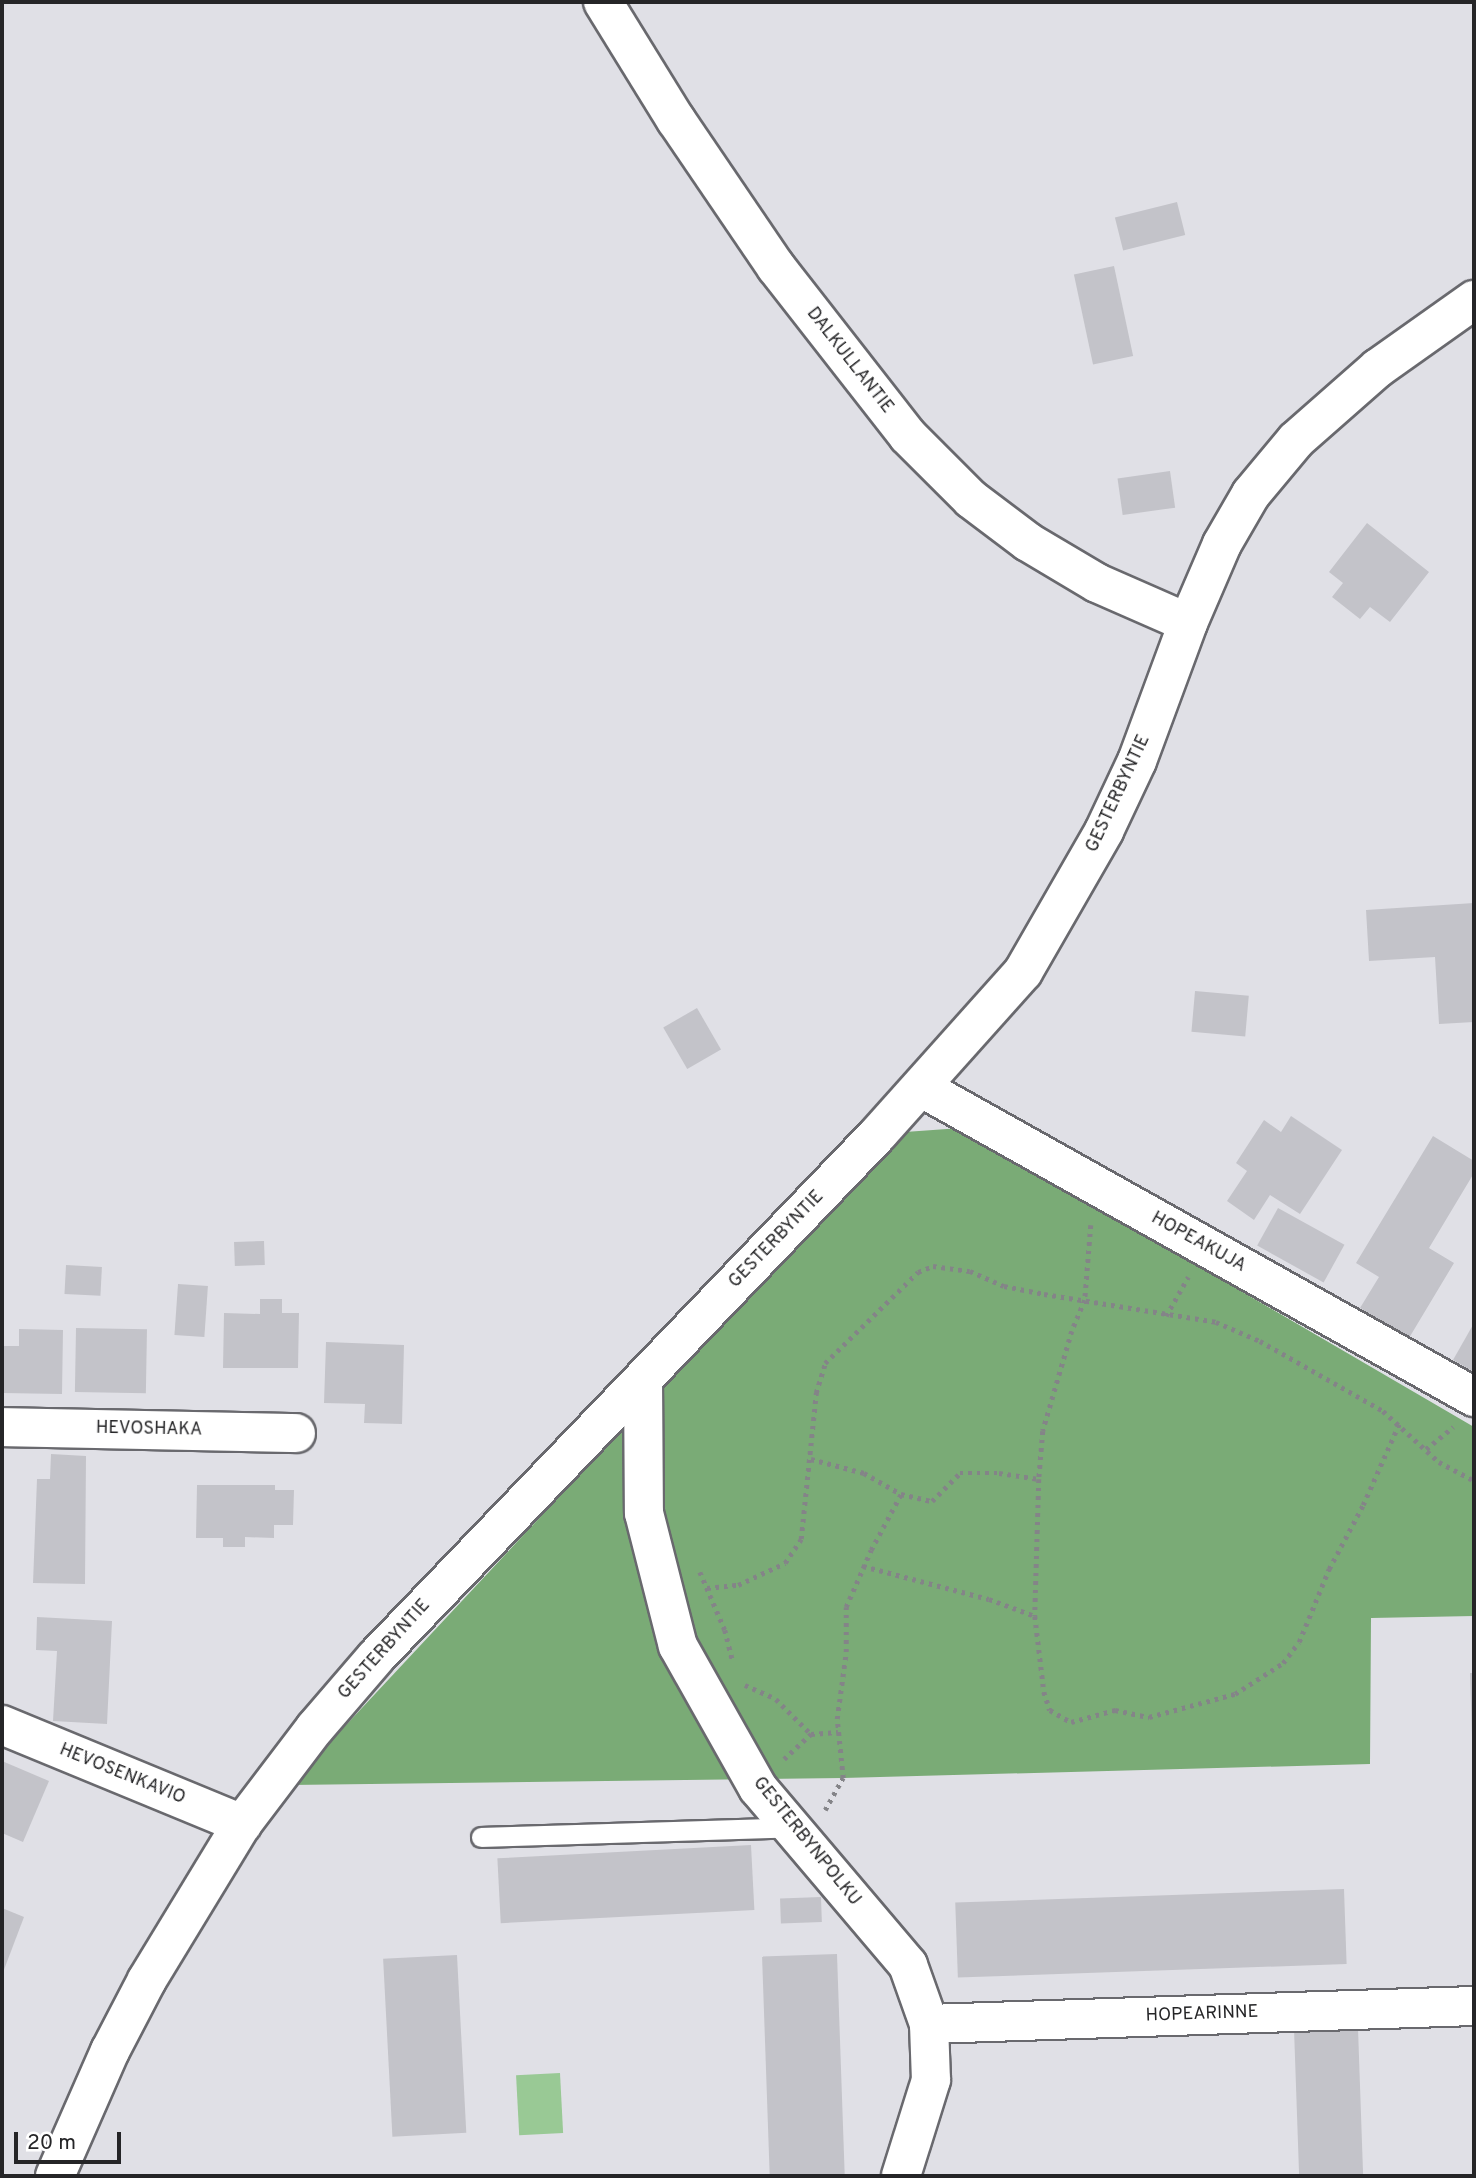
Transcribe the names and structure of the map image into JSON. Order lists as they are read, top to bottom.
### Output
{
  "streets": {
    "street": [
      "DALKULLANTIE",
      "GESTERBYNTIE",
      "HOPEAKUJA",
      "HEVOSHAKA",
      "HEVOSENKAVIO",
      "GESTERBYNPOLKU",
      "HOPEARINNE"
    ]
  },
  "crossings": [
    ["DALKULLANTIE", "GESTERBYNTIE"],
    ["GESTERBYNTIE", "HOPEAKUJA"],
    ["GESTERBYNTIE", "HEVOSENKAVIO"],
    ["GESTERBYNTIE", "GESTERBYNPOLKU"],
    ["GESTERBYNPOLKU", "HOPEARINNE"]
  ],
  "scale_bar": "20 m"
}
